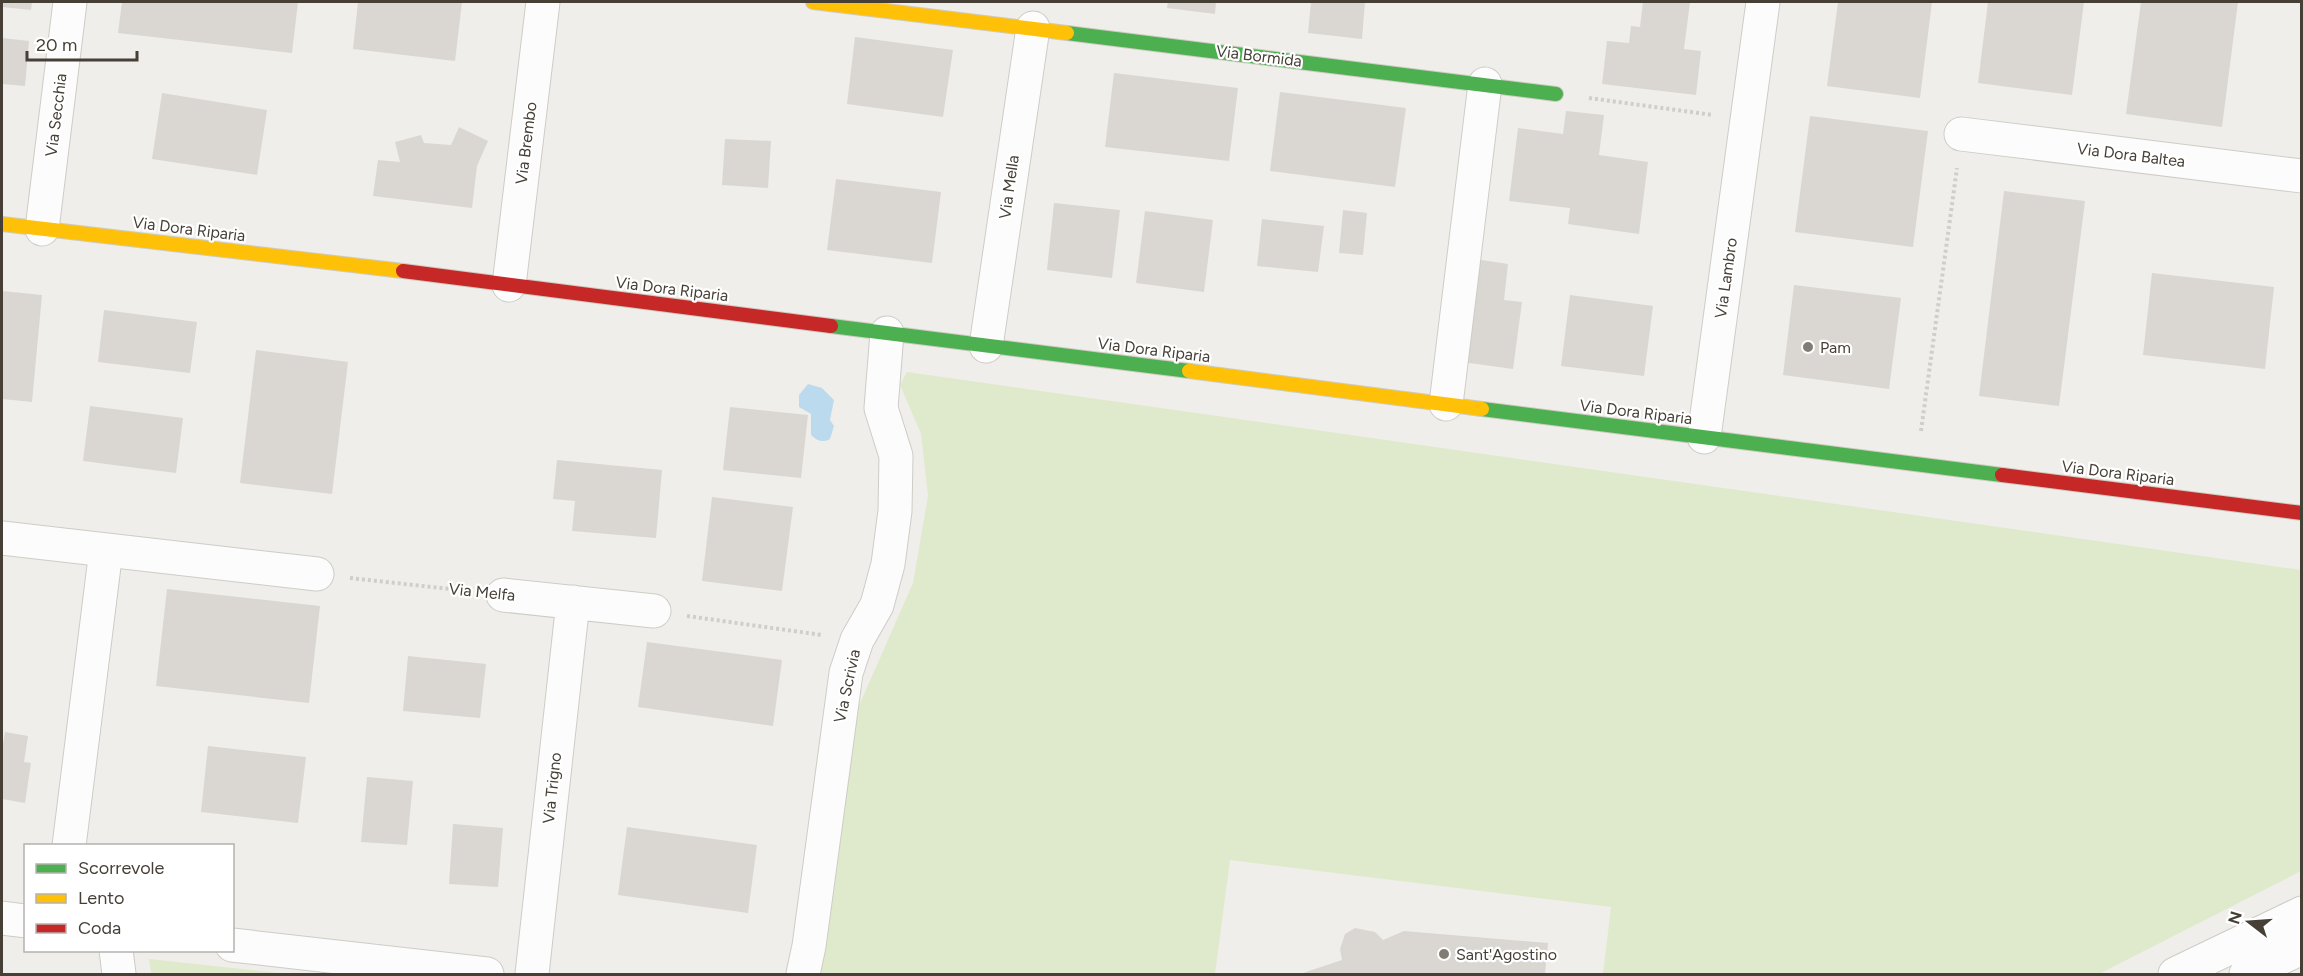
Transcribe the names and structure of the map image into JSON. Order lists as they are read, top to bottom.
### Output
{
  "streets": {
    "street": [
      "Via Bormida",
      "Via Secchia",
      "Via Brembo",
      "Via Dora Baltea",
      "Via Mella",
      "Via Dora Riparia",
      "Via Lambro",
      "Via Melfa",
      "Via Scrivia",
      "Via Trigno"
    ]
  },
  "crossings": [
    ["Via Bormida", "Via Mella"],
    ["Via Secchia", "Via Dora Riparia"],
    ["Via Brembo", "Via Dora Riparia"],
    ["Via Mella", "Via Dora Riparia"],
    ["Via Dora Riparia", "Via Lambro"],
    ["Via Dora Riparia", "Via Scrivia"],
    ["Via Melfa", "Via Trigno"]
  ],
  "places": ["Pam", "Sant'Agostino"],
  "legend": ["Scorrevole", "Lento", "Coda"],
  "scale_bar": "20 m",
  "north": "left"
}
